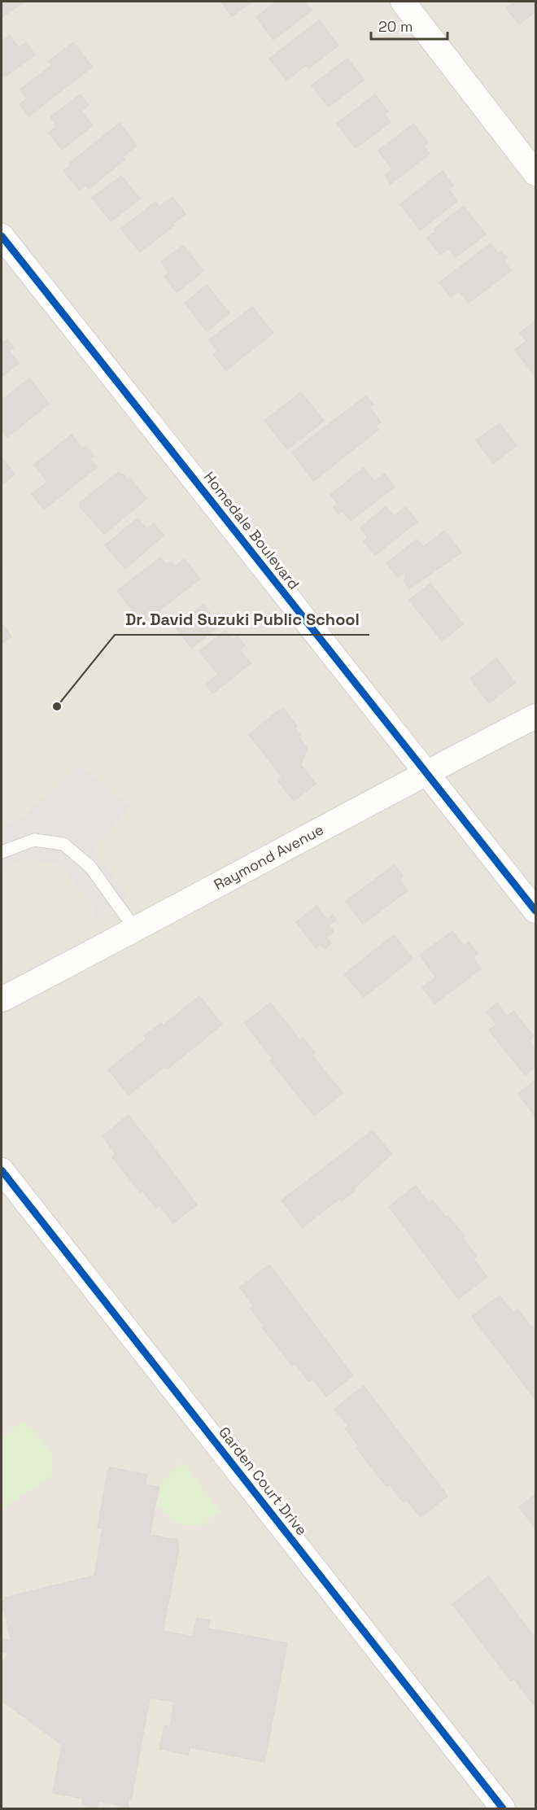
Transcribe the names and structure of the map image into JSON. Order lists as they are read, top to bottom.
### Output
{
  "streets": {
    "street": ["Homedale Boulevard", "Raymond Avenue", "Garden Court Drive"]
  },
  "crossings": [
    ["Homedale Boulevard", "Raymond Avenue"]
  ],
  "places": ["Dr. David Suzuki Public School"],
  "scale_bar": "20 m"
}
